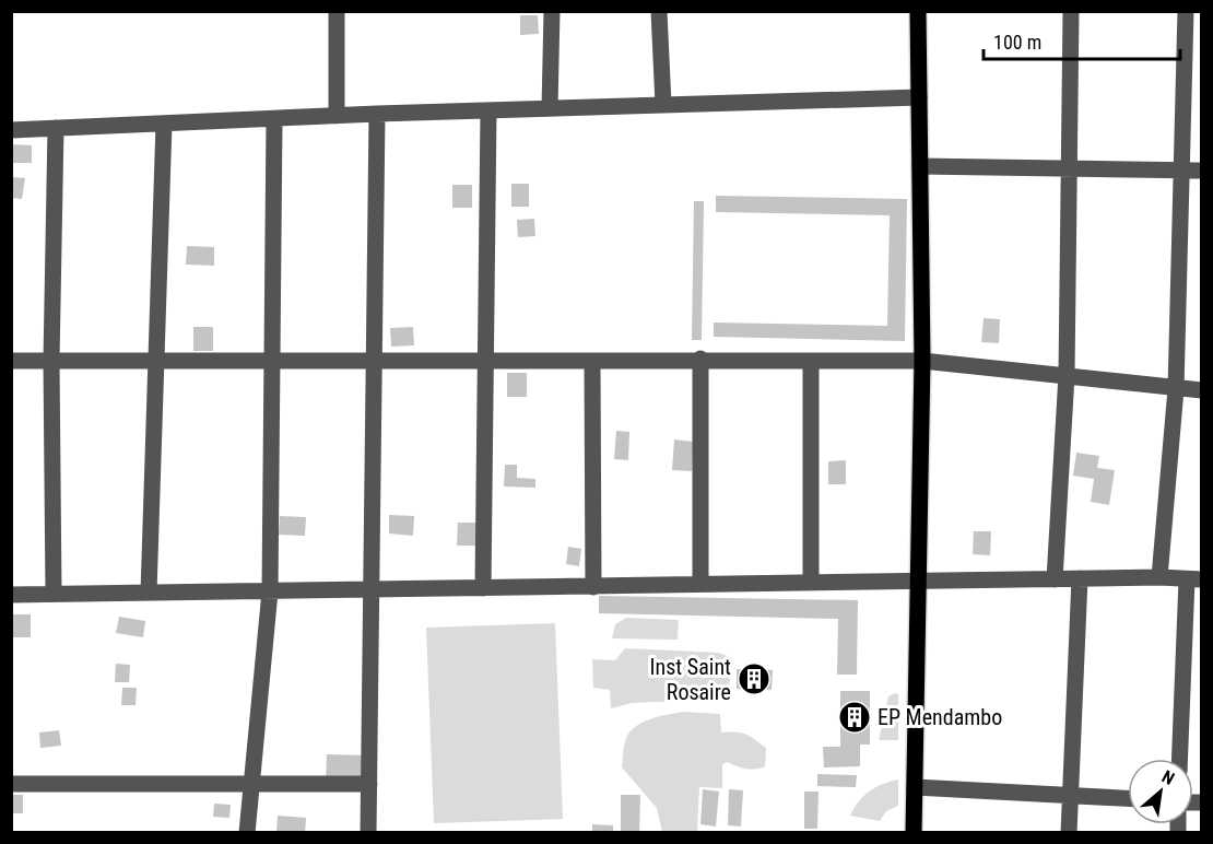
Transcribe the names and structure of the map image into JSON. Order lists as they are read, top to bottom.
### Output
{
  "places": {
    "building": ["Inst Saint Rosaire", "EP Mendambo"]
  },
  "scale_bar": "100 m",
  "north": "top right"
}
